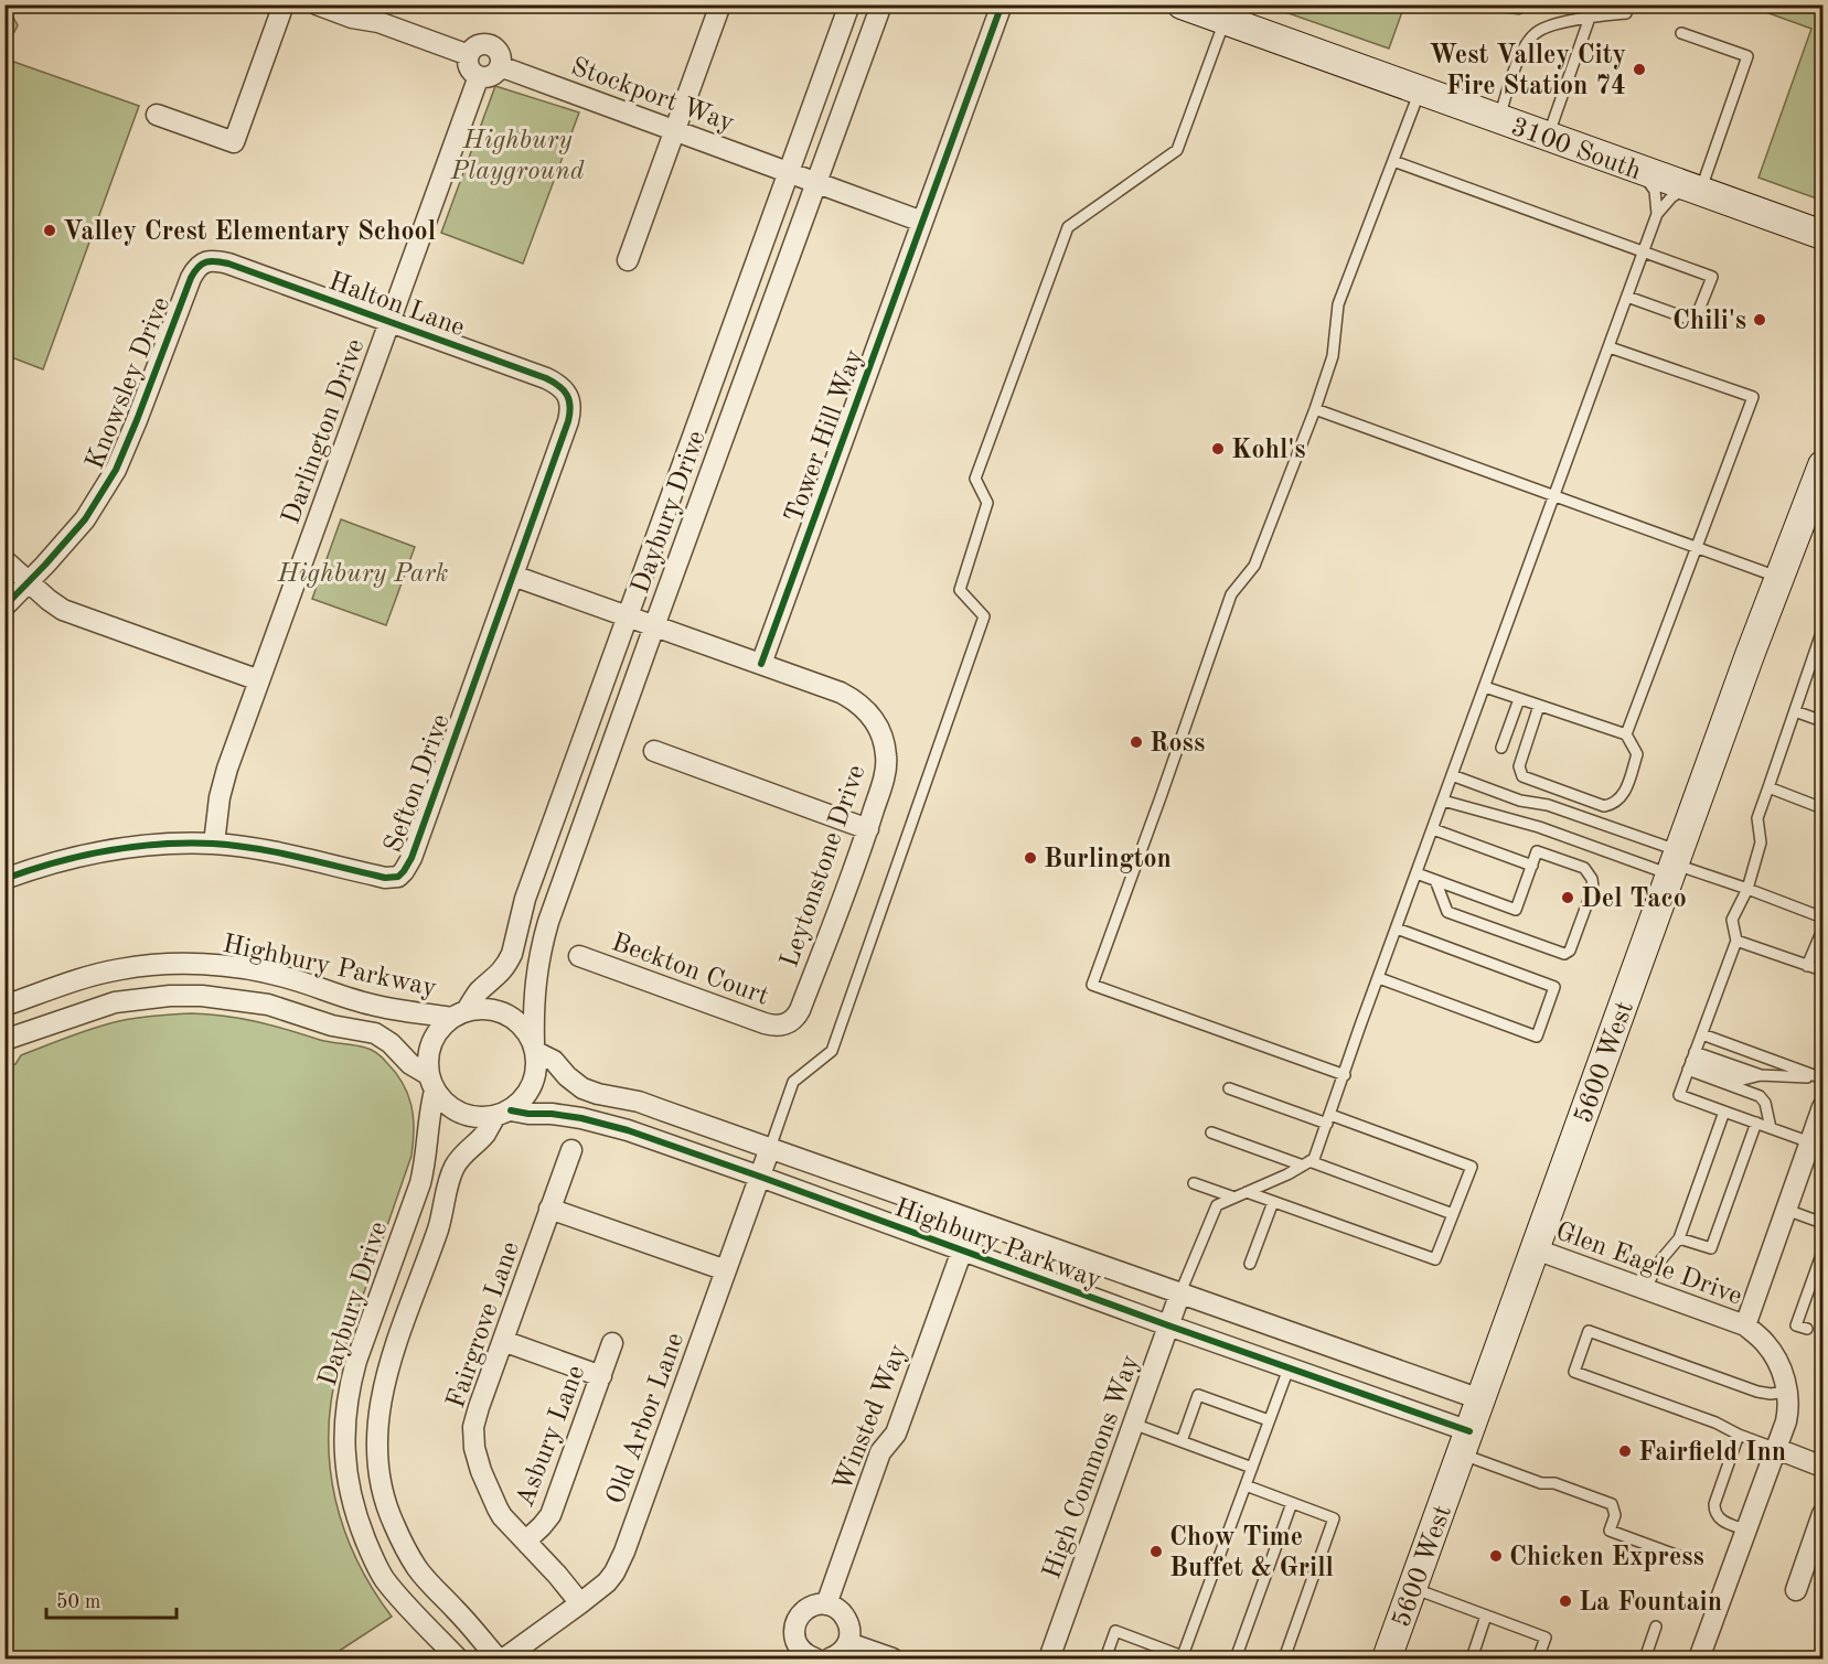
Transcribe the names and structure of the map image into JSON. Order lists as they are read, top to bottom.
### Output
{
  "streets": {
    "main road": ["3100 South", "5600 West"],
    "street": [
      "Stockport Way",
      "Halton Lane",
      "Knowsley Drive",
      "Darlington Drive",
      "Tower Hill Way",
      "Daybury Drive",
      "Sefton Drive",
      "Leytonstone Drive",
      "Highbury Parkway",
      "Beckton Court",
      "Glen Eagle Drive",
      "Fairgrove Lane",
      "Winsted Way",
      "Old Arbor Lane",
      "Asbury Lane",
      "High Commons Way"
    ]
  },
  "crossings": [
    ["Stockport Way", "Darlington Drive"],
    ["Stockport Way", "Tower Hill Way"],
    ["Stockport Way", "Daybury Drive"],
    ["Halton Lane", "Knowsley Drive"],
    ["Halton Lane", "Darlington Drive"],
    ["Halton Lane", "Sefton Drive"],
    ["Darlington Drive", "Sefton Drive"],
    ["Tower Hill Way", "Leytonstone Drive"],
    ["Daybury Drive", "Leytonstone Drive"],
    ["Daybury Drive", "Highbury Parkway"],
    ["Sefton Drive", "Leytonstone Drive"],
    ["Leytonstone Drive", "Beckton Court"],
    ["Highbury Parkway", "5600 West"],
    ["Highbury Parkway", "Winsted Way"],
    ["Highbury Parkway", "Old Arbor Lane"],
    ["Highbury Parkway", "High Commons Way"],
    ["5600 West", "Glen Eagle Drive"],
    ["Fairgrove Lane", "Old Arbor Lane"],
    ["Fairgrove Lane", "Asbury Lane"]
  ],
  "parks": ["Highbury Playground", "Highbury Park"],
  "places": [
    "West Valley City Fire Station 74",
    "Valley Crest Elementary School",
    "Chili's",
    "Kohl's",
    "Ross",
    "Burlington",
    "Del Taco",
    "Fairfield Inn",
    "Chow Time Buffet & Grill",
    "Chicken Express",
    "La Fountain"
  ],
  "scale_bar": "50 m"
}
